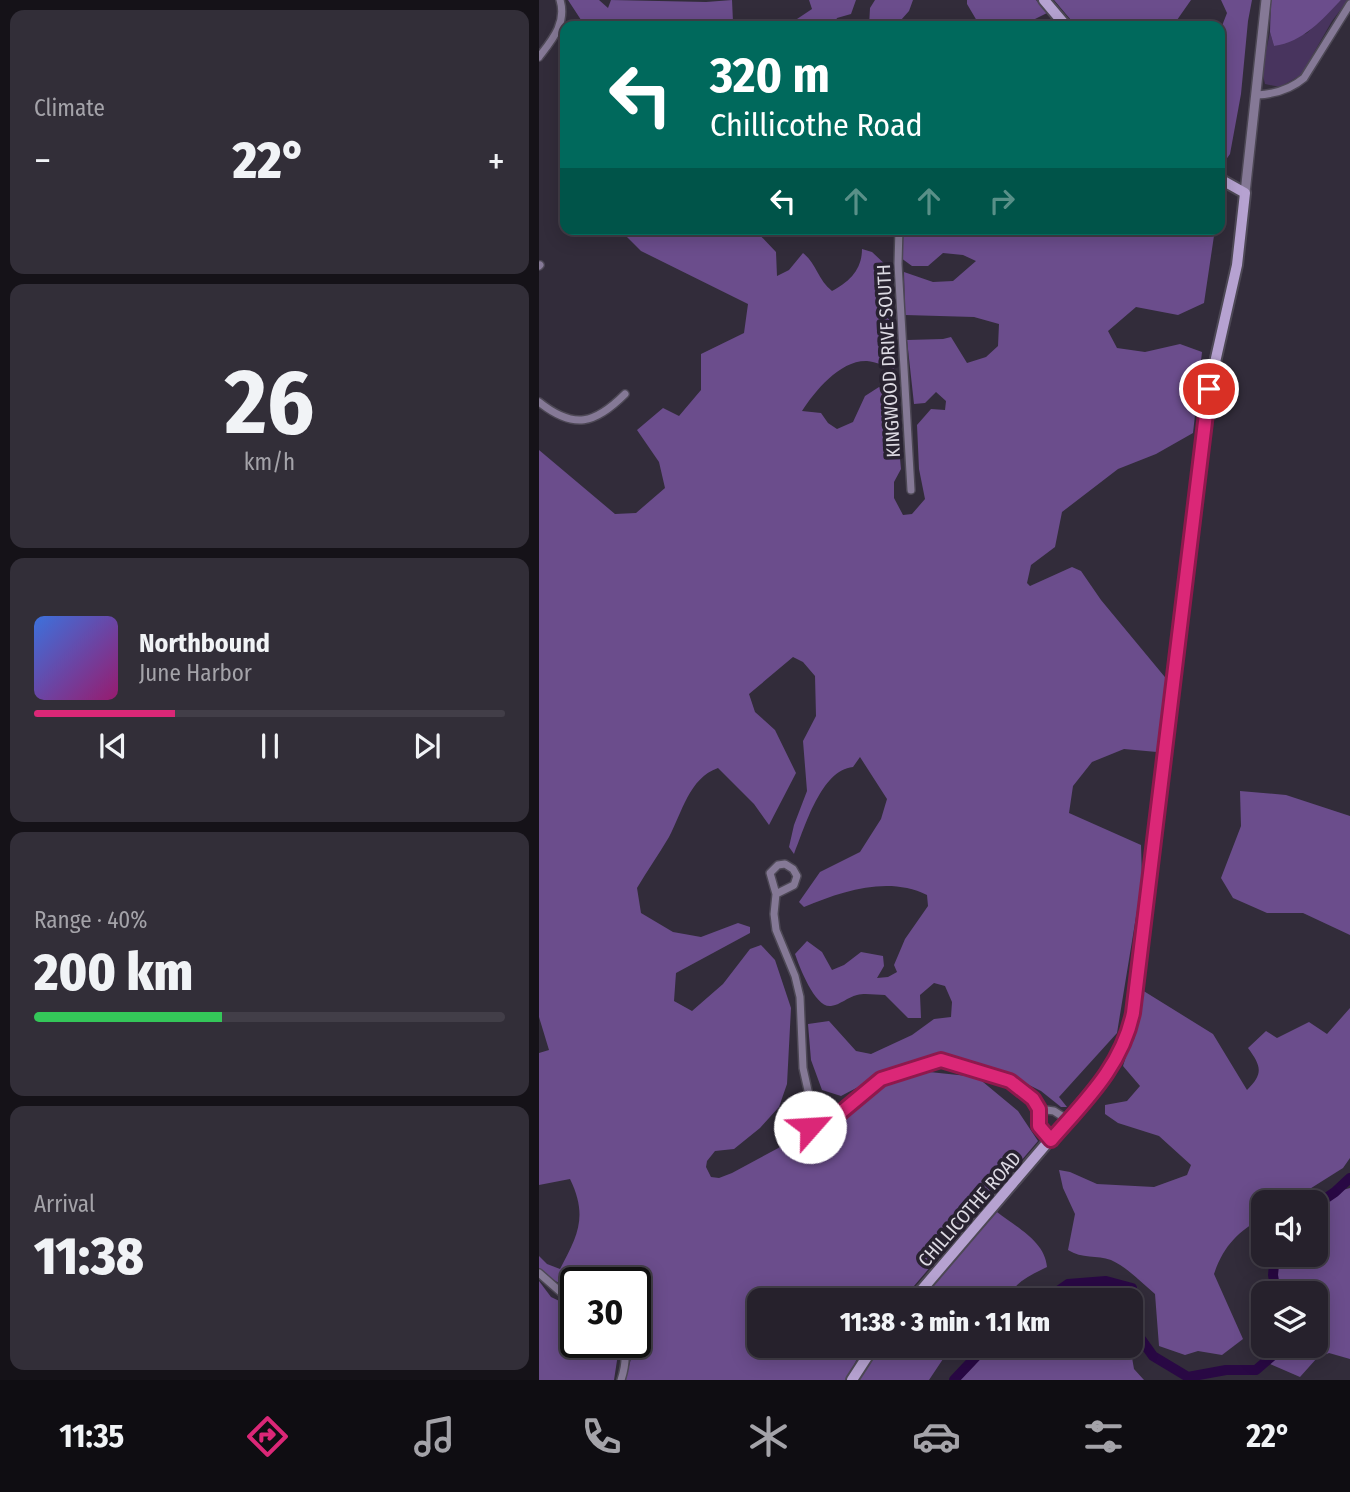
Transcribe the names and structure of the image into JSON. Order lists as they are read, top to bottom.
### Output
{
  "streets": {
    "main road": ["CHILLICOTHE ROAD"],
    "street": ["KINGWOOD DRIVE SOUTH"]
  },
  "page": {
    "tile": [
      "Climate",
      ["26", "km/h"],
      ["Range · 40%", "200 km"],
      ["Arrival", "11:38"]
    ],
    "turn": ["320 m", "Chillicothe Road"],
    "heat": ["−", "22°", "+"],
    "song": ["Northbound", "June Harbor"],
    "limit": "30",
    "trip": "11:38 · 3 min · 1.1 km",
    "tabs": ["11:35", "22°"]
  }
}
